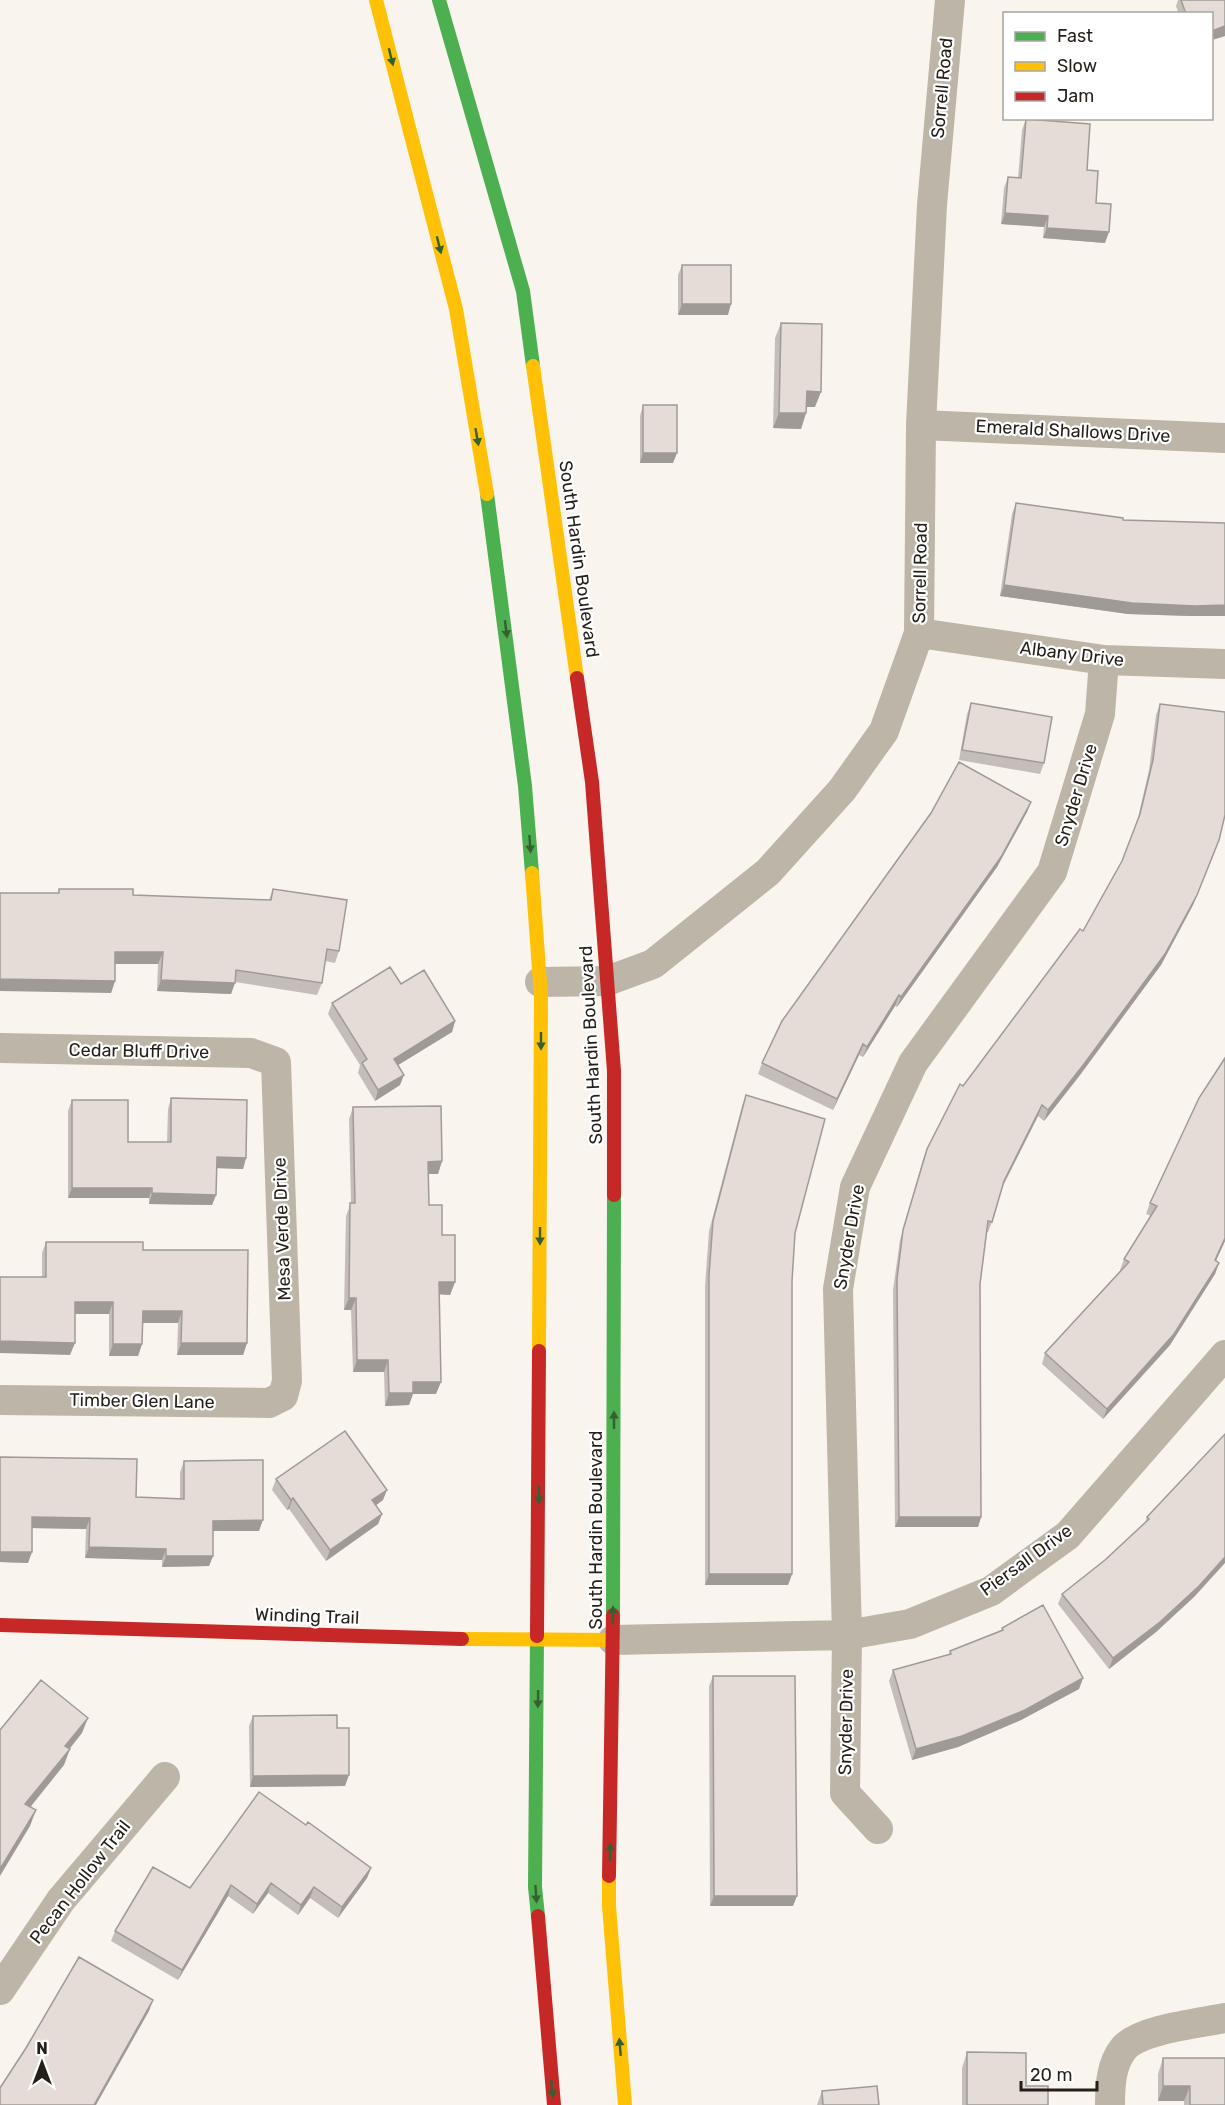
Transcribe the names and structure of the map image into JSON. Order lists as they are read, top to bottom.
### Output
{
  "streets": {
    "main road": ["South Hardin Boulevard", "Winding Trail"],
    "street": [
      "Sorrell Road",
      "Emerald Shallows Drive",
      "Albany Drive",
      "Snyder Drive",
      "Cedar Bluff Drive",
      "Mesa Verde Drive",
      "Timber Glen Lane",
      "Piersall Drive",
      "Pecan Hollow Trail"
    ]
  },
  "crossings": [
    ["Sorrell Road", "Emerald Shallows Drive"],
    ["Sorrell Road", "South Hardin Boulevard"],
    ["Sorrell Road", "Albany Drive"],
    ["South Hardin Boulevard", "Piersall Drive"],
    ["South Hardin Boulevard", "Winding Trail"],
    ["Albany Drive", "Snyder Drive"],
    ["Snyder Drive", "Piersall Drive"],
    ["Cedar Bluff Drive", "Mesa Verde Drive"],
    ["Mesa Verde Drive", "Timber Glen Lane"],
    ["Piersall Drive", "Winding Trail"]
  ],
  "legend": ["Fast", "Slow", "Jam"],
  "scale_bar": "20 m",
  "north": "top"
}
